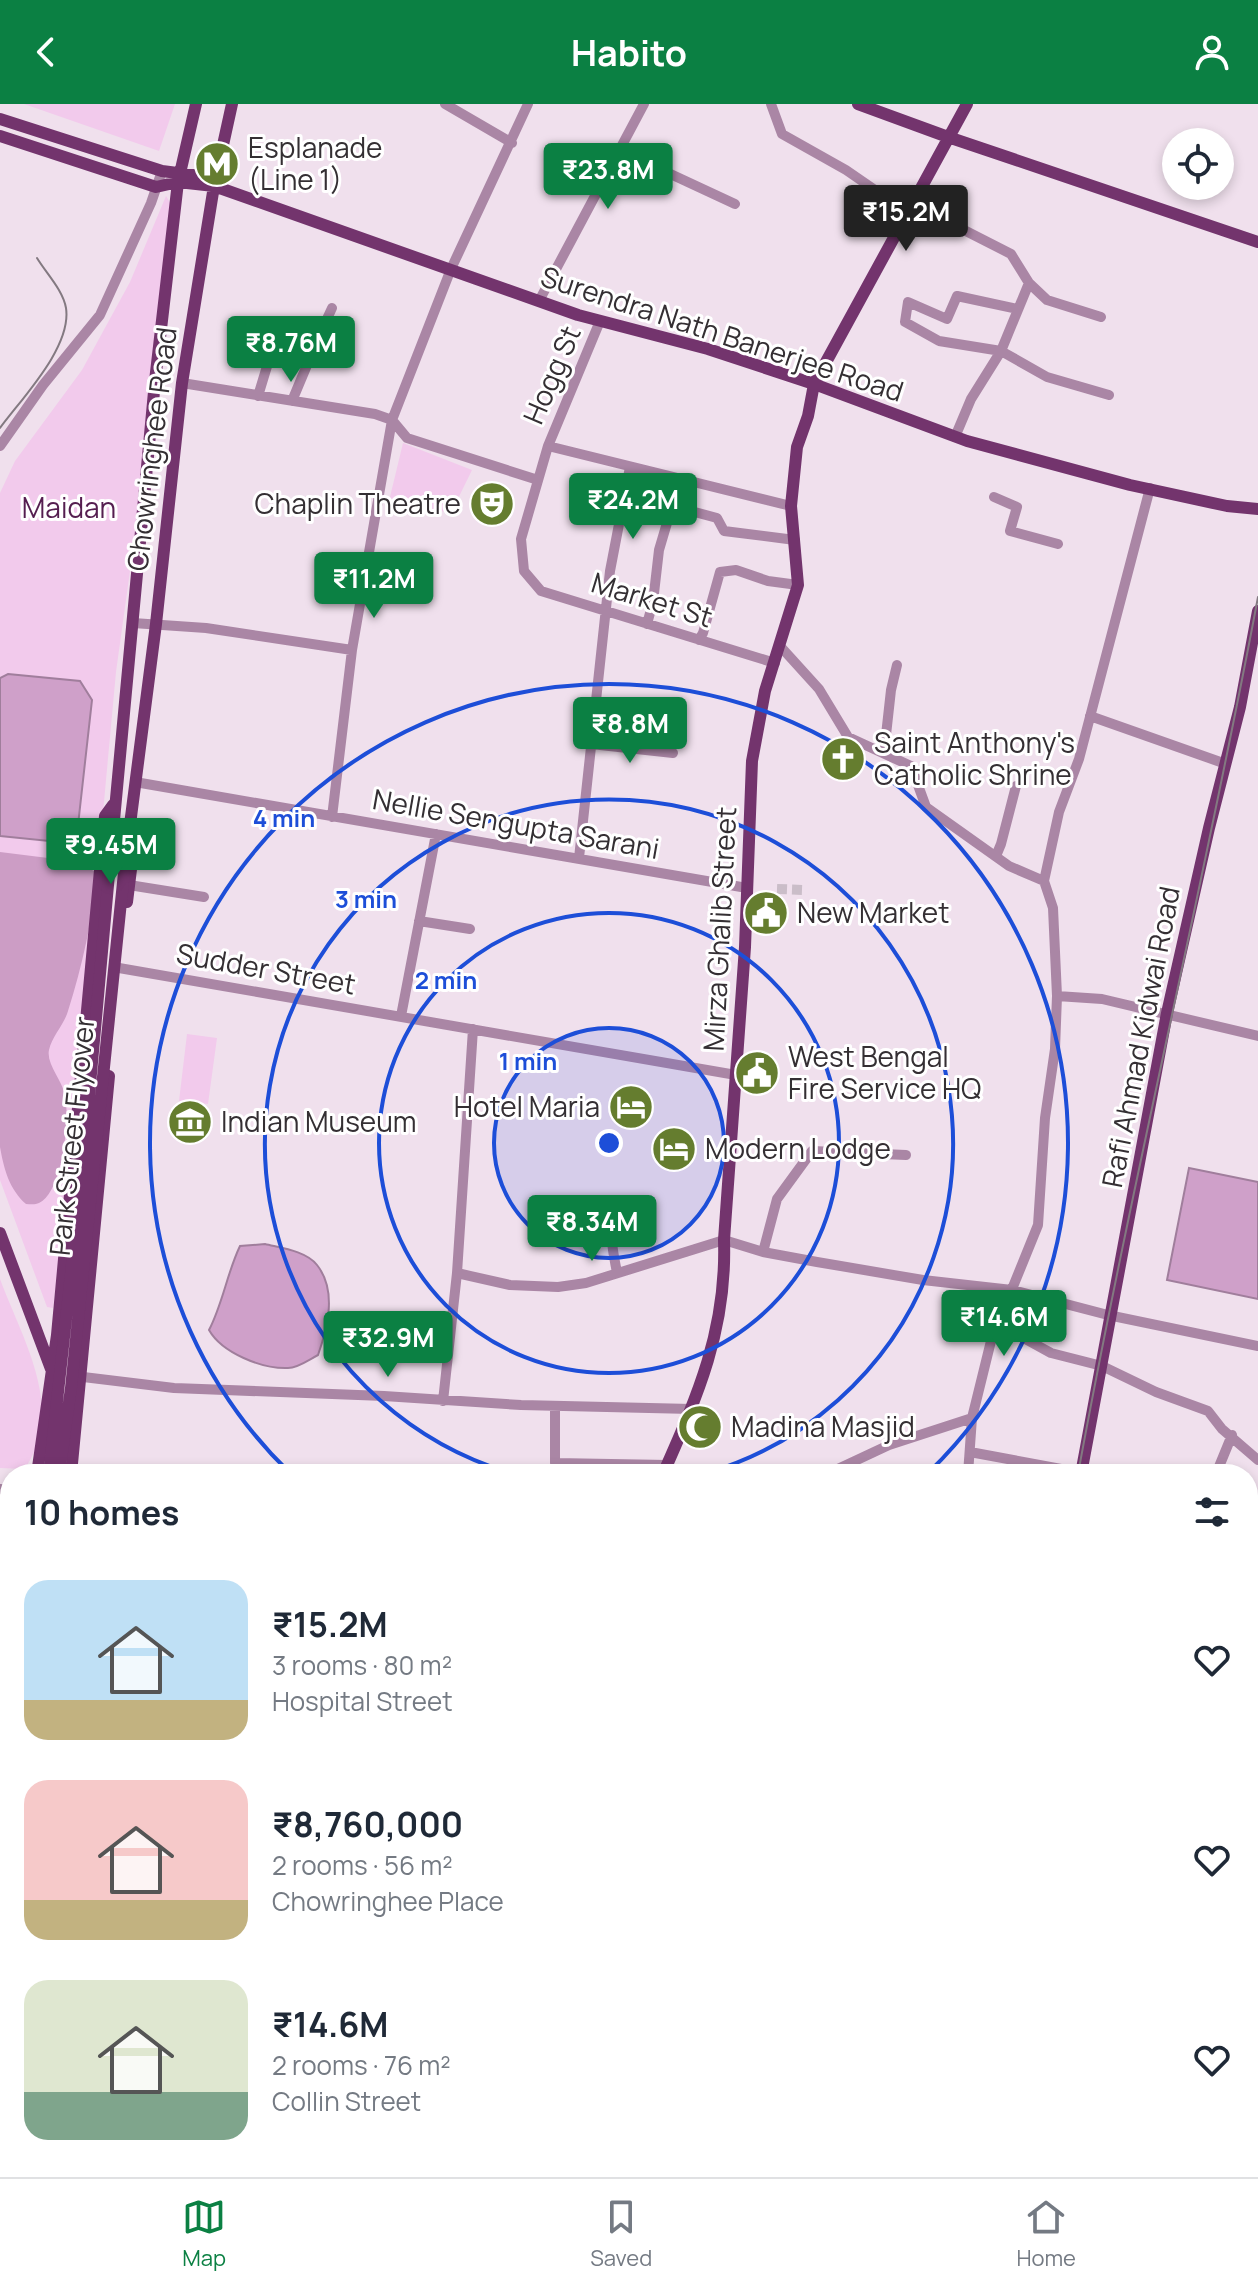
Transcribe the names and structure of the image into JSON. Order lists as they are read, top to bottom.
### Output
{
  "streets": {
    "main road": [
      "Surendra Nath Banerjee Road",
      "Chowringhee Road",
      "Mirza Ghalib Street",
      "Rafi Ahmad Kidwai Road",
      "Park Street Flyover"
    ],
    "street": [
      "Hogg St",
      "Market St",
      "Nellie Sengupta Sarani",
      "Sudder Street"
    ]
  },
  "crossings": [
    ["Surendra Nath Banerjee Road", "Hogg St"],
    ["Surendra Nath Banerjee Road", "Chowringhee Road"],
    ["Surendra Nath Banerjee Road", "Mirza Ghalib Street"],
    ["Hogg St", "Market St"],
    ["Chowringhee Road", "Nellie Sengupta Sarani"],
    ["Chowringhee Road", "Park Street Flyover"],
    ["Market St", "Mirza Ghalib Street"],
    ["Nellie Sengupta Sarani", "Mirza Ghalib Street"],
    ["Mirza Ghalib Street", "Sudder Street"]
  ],
  "parks": ["Maidan"],
  "places": {
    "metro station": ["Esplanade (Line 1)"],
    "theatre": ["Chaplin Theatre"],
    "church": ["Saint Anthony's Catholic Shrine"],
    "public building": ["New Market", "West Bengal Fire Service HQ"],
    "hotel": ["Hotel Maria", "Modern Lodge"],
    "museum": ["Indian Museum"],
    "mosque": ["Madina Masjid"]
  },
  "page": {
    "header": "Habito",
    "price": [
      "₹23.8M",
      "₹15.2M",
      "₹8.76M",
      "₹24.2M",
      "₹11.2M",
      "₹8.8M",
      "₹9.45M",
      "₹8.34M",
      "₹14.6M",
      "₹32.9M"
    ],
    "heading": "10 homes",
    "list": [
      {
        "name": "₹15.2M",
        "note": "3 rooms · 80 m² · Hospital Street"
      },
      {
        "name": "₹8,760,000",
        "note": "2 rooms · 56 m² · Chowringhee Place"
      },
      {
        "name": "₹14.6M",
        "note": "2 rooms · 76 m² · Collin Street"
      }
    ],
    "tabs": ["Map", "Saved", "Home"]
  },
  "rings": [
    "4 min",
    "3 min",
    "2 min",
    "1 min"
  ]
}
